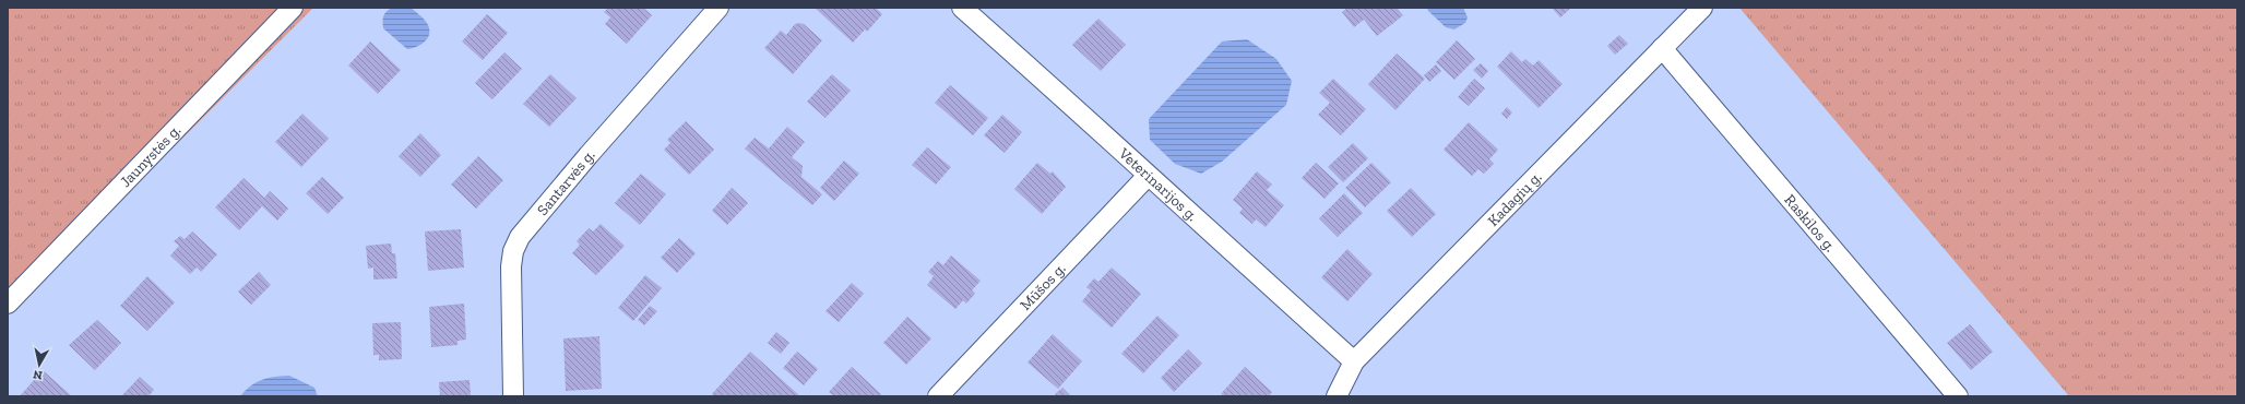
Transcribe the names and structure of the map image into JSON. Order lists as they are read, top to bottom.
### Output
{
  "streets": {
    "street": [
      "Jaunystės g.",
      "Santarvės g.",
      "Veterinarijos g.",
      "Kadagių g.",
      "Raskilos g.",
      "Mūšos g."
    ]
  },
  "crossings": [
    ["Veterinarijos g.", "Kadagių g."],
    ["Veterinarijos g.", "Mūšos g."],
    ["Kadagių g.", "Raskilos g."]
  ],
  "north": "bottom"
}
